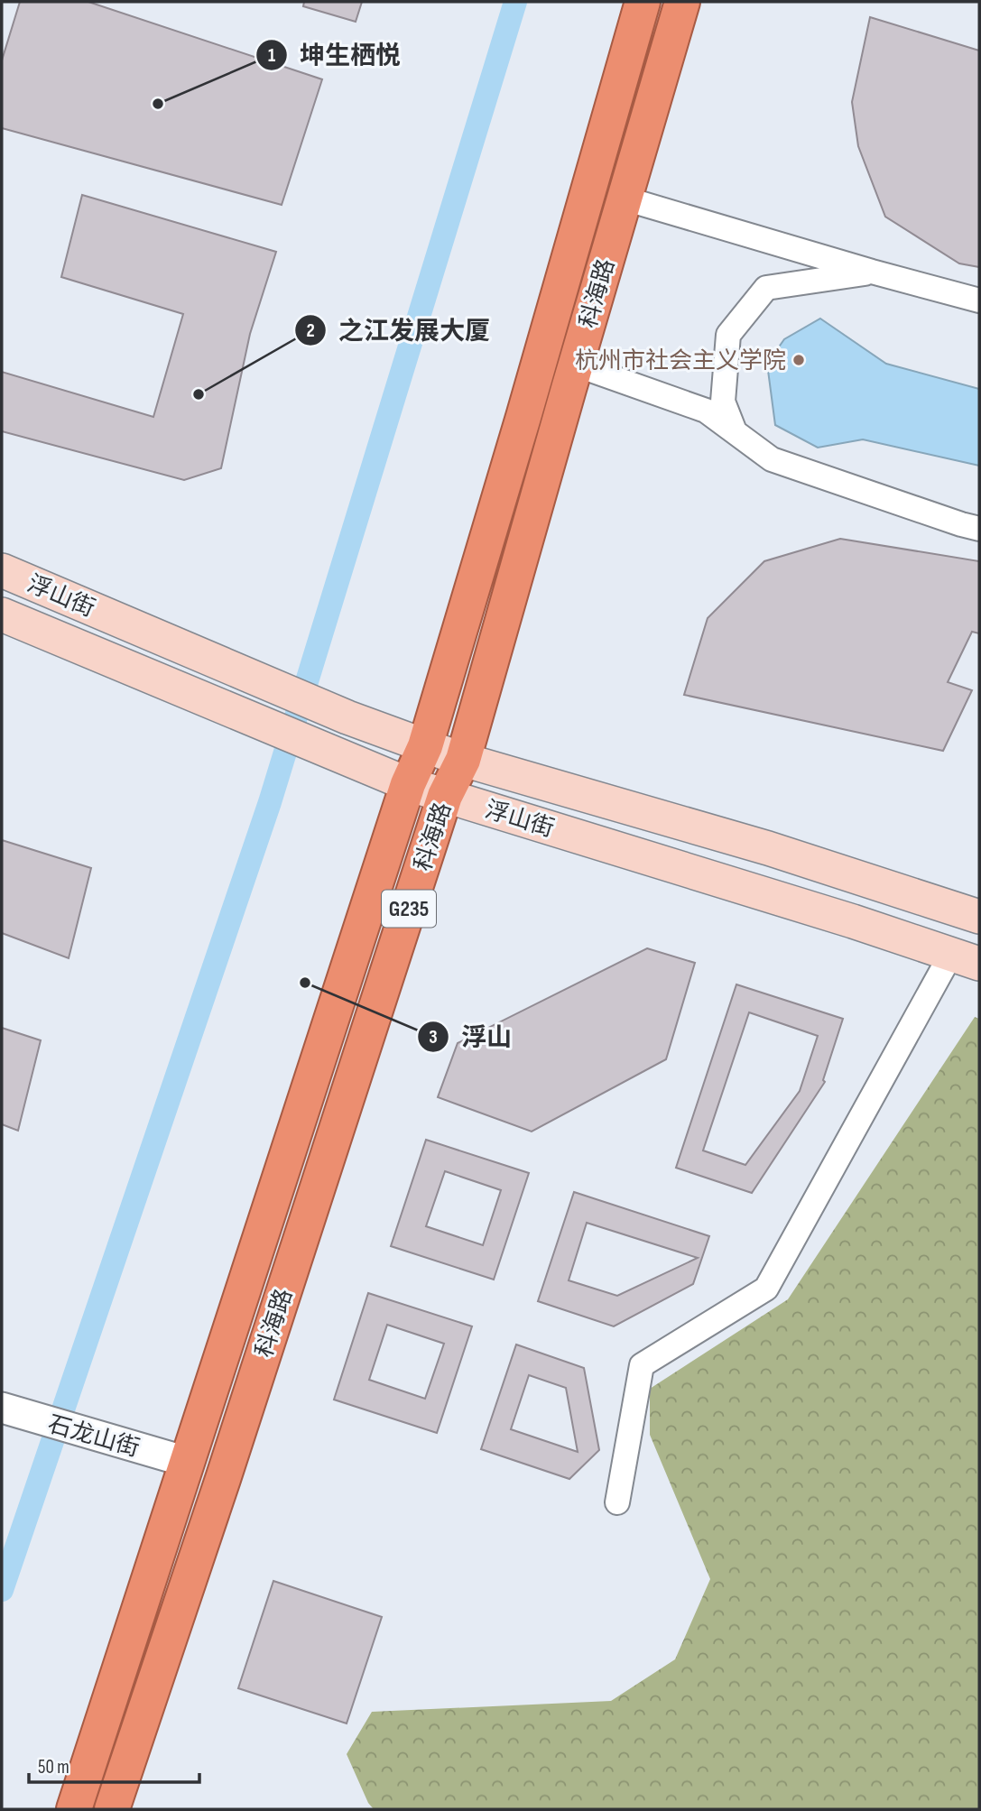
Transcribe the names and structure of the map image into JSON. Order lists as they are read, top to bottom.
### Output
{
  "streets": {
    "highway": ["科海路", "G235"],
    "main road": ["浮山街"],
    "street": ["石龙山街"]
  },
  "crossings": [
    ["科海路", "浮山街"],
    ["科海路", "石龙山街"]
  ],
  "places": [
    "坤生栖悦",
    "杭州市社会主义学院",
    "之江发展大厦",
    "浮山"
  ],
  "scale_bar": "50 m"
}
